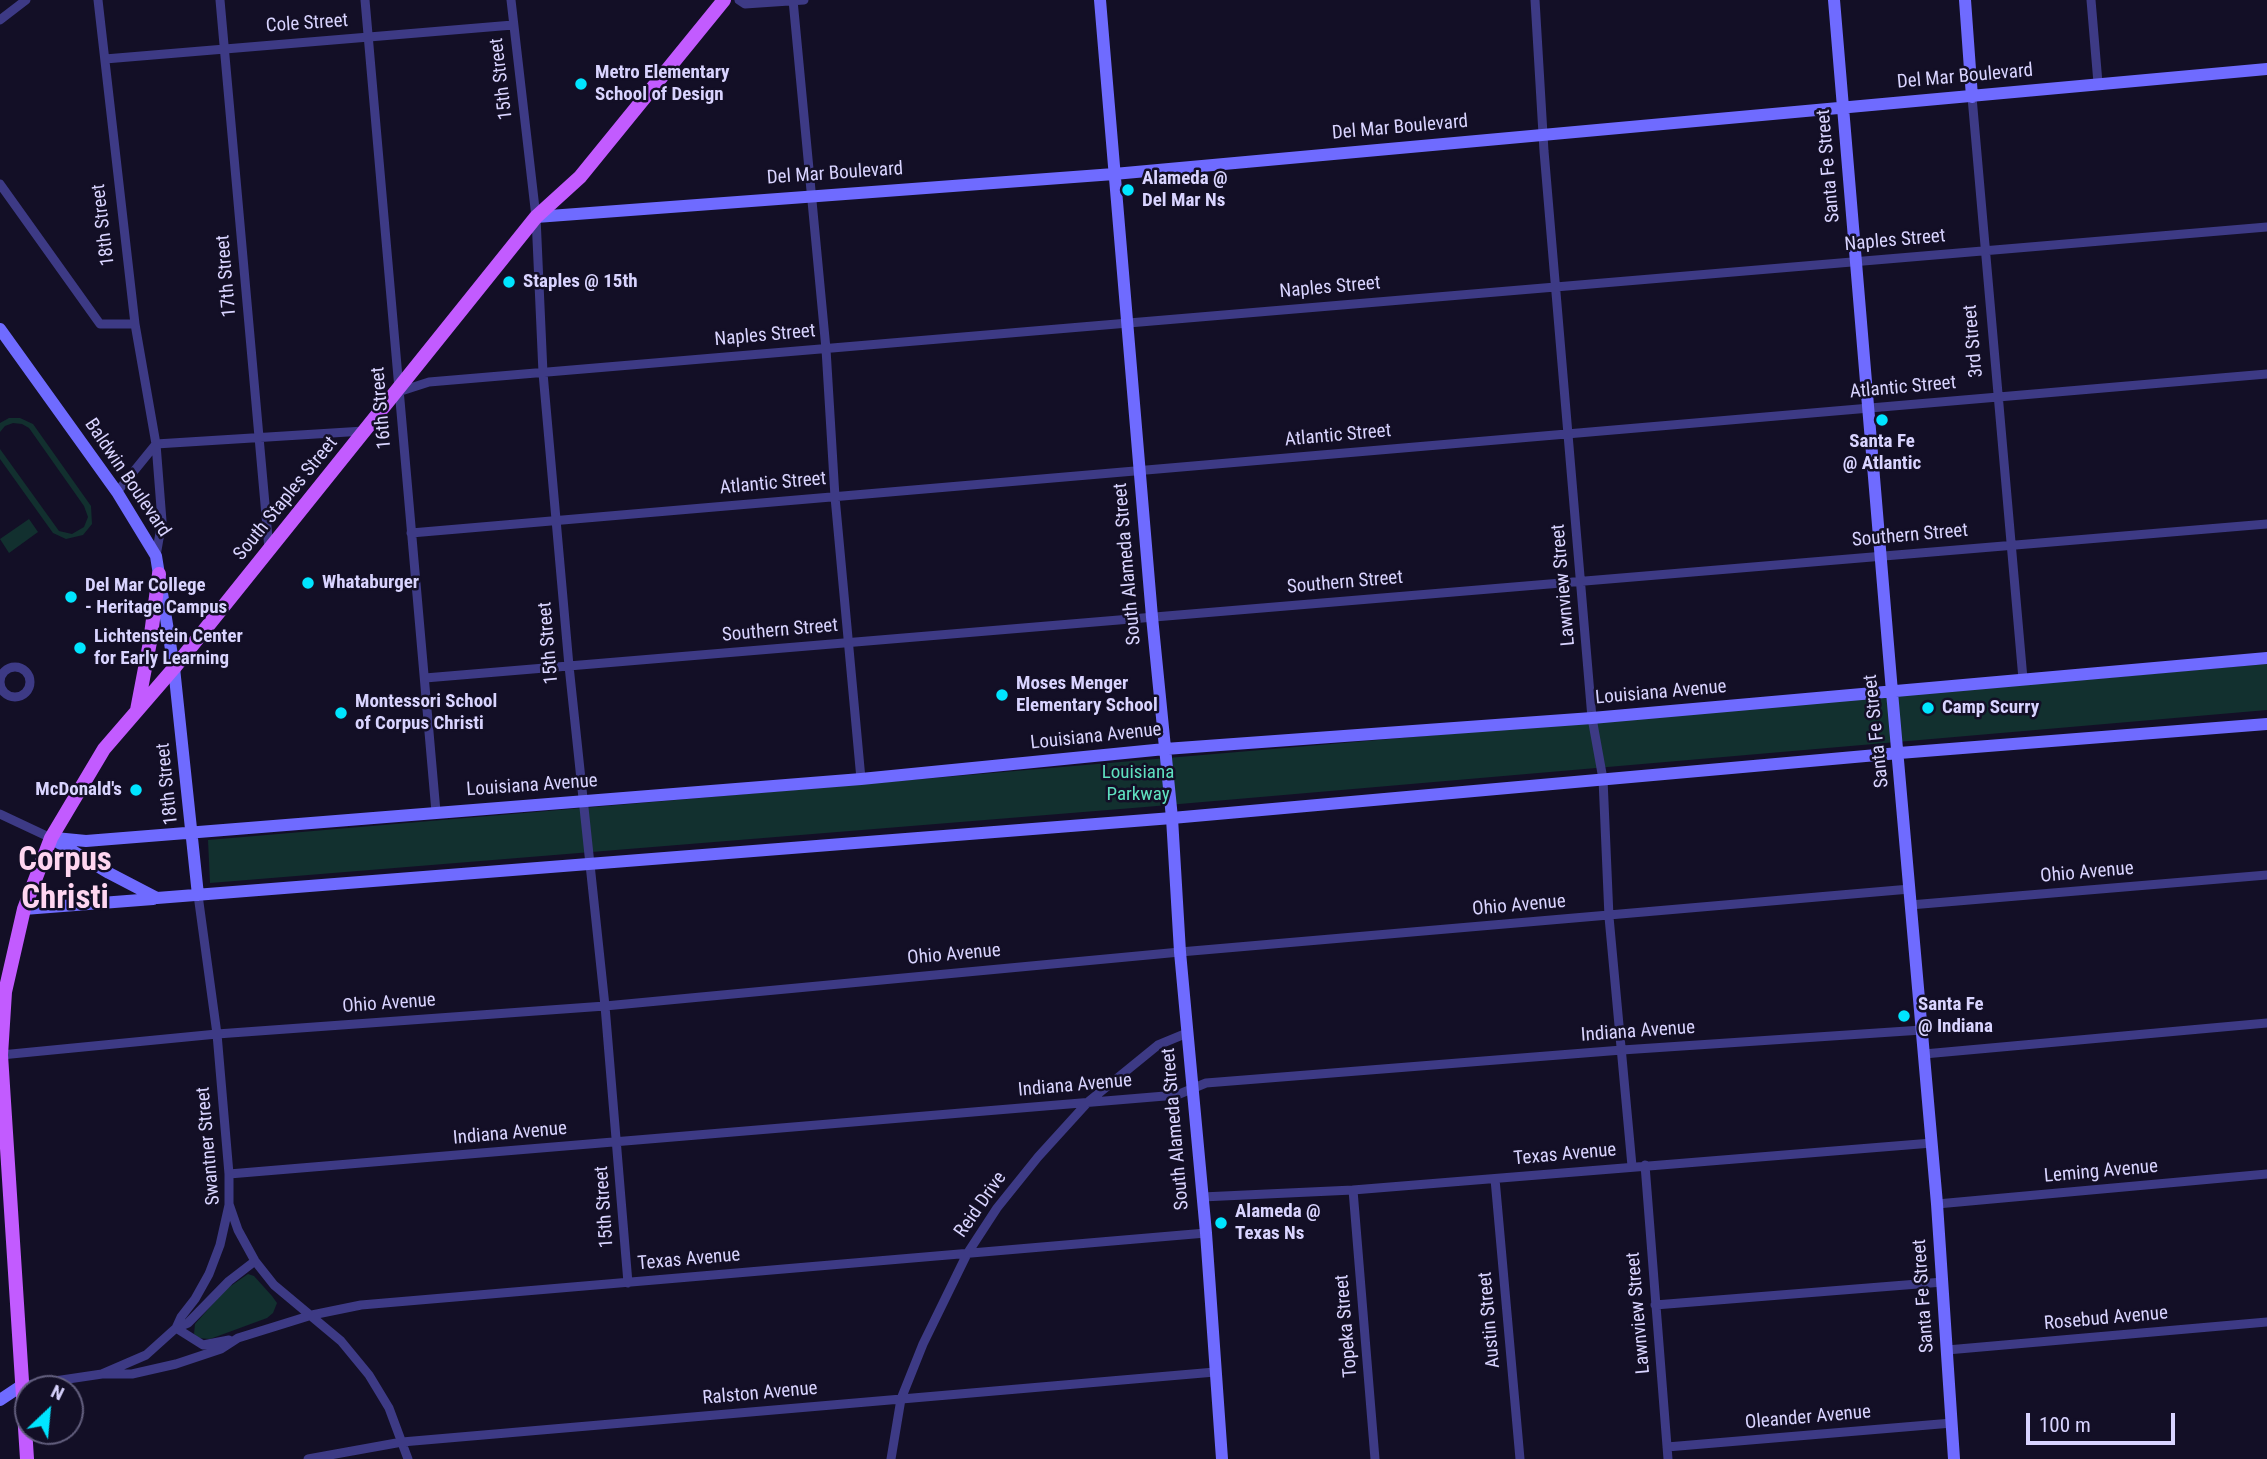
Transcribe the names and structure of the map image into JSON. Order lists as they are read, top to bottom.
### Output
{
  "streets": {
    "main road": [
      "Del Mar Boulevard",
      "Santa Fe Street",
      "18th Street",
      "3rd Street",
      "Baldwin Boulevard",
      "South Staples Street",
      "South Alameda Street",
      "Louisiana Avenue"
    ],
    "street": [
      "Cole Street",
      "15th Street",
      "Naples Street",
      "17th Street",
      "Atlantic Street",
      "16th Street",
      "Southern Street",
      "Lawnview Street",
      "Ohio Avenue",
      "Indiana Avenue",
      "Swantner Street",
      "Texas Avenue",
      "Leming Avenue",
      "Reid Drive",
      "Rosebud Avenue",
      "Austin Street",
      "Topeka Street",
      "Ralston Avenue",
      "Oleander Avenue"
    ]
  },
  "crossings": [
    ["Cole Street", "15th Street"],
    ["Cole Street", "18th Street"],
    ["Cole Street", "17th Street"],
    ["Cole Street", "16th Street"],
    ["Del Mar Boulevard", "15th Street"],
    ["Del Mar Boulevard", "Santa Fe Street"],
    ["Del Mar Boulevard", "3rd Street"],
    ["Del Mar Boulevard", "South Staples Street"],
    ["Del Mar Boulevard", "South Alameda Street"],
    ["Del Mar Boulevard", "Lawnview Street"],
    ["15th Street", "Naples Street"],
    ["15th Street", "Atlantic Street"],
    ["15th Street", "South Staples Street"],
    ["15th Street", "Southern Street"],
    ["15th Street", "Louisiana Avenue"],
    ["15th Street", "Ohio Avenue"],
    ["15th Street", "Indiana Avenue"],
    ["15th Street", "Texas Avenue"],
    ["Santa Fe Street", "Naples Street"],
    ["Santa Fe Street", "Atlantic Street"],
    ["Santa Fe Street", "Southern Street"],
    ["Santa Fe Street", "Louisiana Avenue"],
    ["Santa Fe Street", "Ohio Avenue"],
    ["Santa Fe Street", "Indiana Avenue"],
    ["Santa Fe Street", "Texas Avenue"],
    ["Santa Fe Street", "Leming Avenue"],
    ["Santa Fe Street", "Rosebud Avenue"],
    ["Santa Fe Street", "Oleander Avenue"],
    ["18th Street", "Baldwin Boulevard"],
    ["18th Street", "South Staples Street"],
    ["18th Street", "Louisiana Avenue"],
    ["18th Street", "Swantner Street"],
    ["Naples Street", "3rd Street"],
    ["Naples Street", "16th Street"],
    ["Naples Street", "South Staples Street"],
    ["Naples Street", "South Alameda Street"],
    ["Naples Street", "Lawnview Street"],
    ["17th Street", "South Staples Street"],
    ["3rd Street", "Atlantic Street"],
    ["3rd Street", "Southern Street"],
    ["3rd Street", "Louisiana Avenue"],
    ["Atlantic Street", "16th Street"],
    ["Atlantic Street", "South Alameda Street"],
    ["Atlantic Street", "Lawnview Street"],
    ["16th Street", "South Staples Street"],
    ["16th Street", "Southern Street"],
    ["16th Street", "Louisiana Avenue"],
    ["Baldwin Boulevard", "South Staples Street"],
    ["South Staples Street", "Louisiana Avenue"],
    ["South Staples Street", "Ohio Avenue"],
    ["Southern Street", "South Alameda Street"],
    ["Southern Street", "Lawnview Street"],
    ["South Alameda Street", "Louisiana Avenue"],
    ["South Alameda Street", "Ohio Avenue"],
    ["South Alameda Street", "Indiana Avenue"],
    ["South Alameda Street", "Texas Avenue"],
    ["South Alameda Street", "Reid Drive"],
    ["South Alameda Street", "Ralston Avenue"],
    ["Lawnview Street", "Louisiana Avenue"],
    ["Lawnview Street", "Ohio Avenue"],
    ["Lawnview Street", "Indiana Avenue"],
    ["Lawnview Street", "Texas Avenue"],
    ["Lawnview Street", "Oleander Avenue"],
    ["Ohio Avenue", "Swantner Street"],
    ["Indiana Avenue", "Swantner Street"],
    ["Indiana Avenue", "Reid Drive"],
    ["Swantner Street", "Texas Avenue"],
    ["Swantner Street", "Ralston Avenue"],
    ["Texas Avenue", "Reid Drive"],
    ["Texas Avenue", "Austin Street"],
    ["Texas Avenue", "Topeka Street"],
    ["Reid Drive", "Ralston Avenue"]
  ],
  "districts": ["Corpus Christi"],
  "parks": ["Louisiana Parkway"],
  "places": [
    "Metro Elementary School of Design",
    "Alameda @ Del Mar Ns",
    "Staples @ 15th",
    "Santa Fe @ Atlantic",
    "Whataburger",
    "Del Mar College - Heritage Campus",
    "Lichtenstein Center for Early Learning",
    "Moses Menger Elementary School",
    "Camp Scurry",
    "Montessori School of Corpus Christi",
    "McDonald's",
    "Santa Fe @ Indiana",
    "Alameda @ Texas Ns"
  ],
  "scale_bar": "100 m",
  "north": "top right"
}
